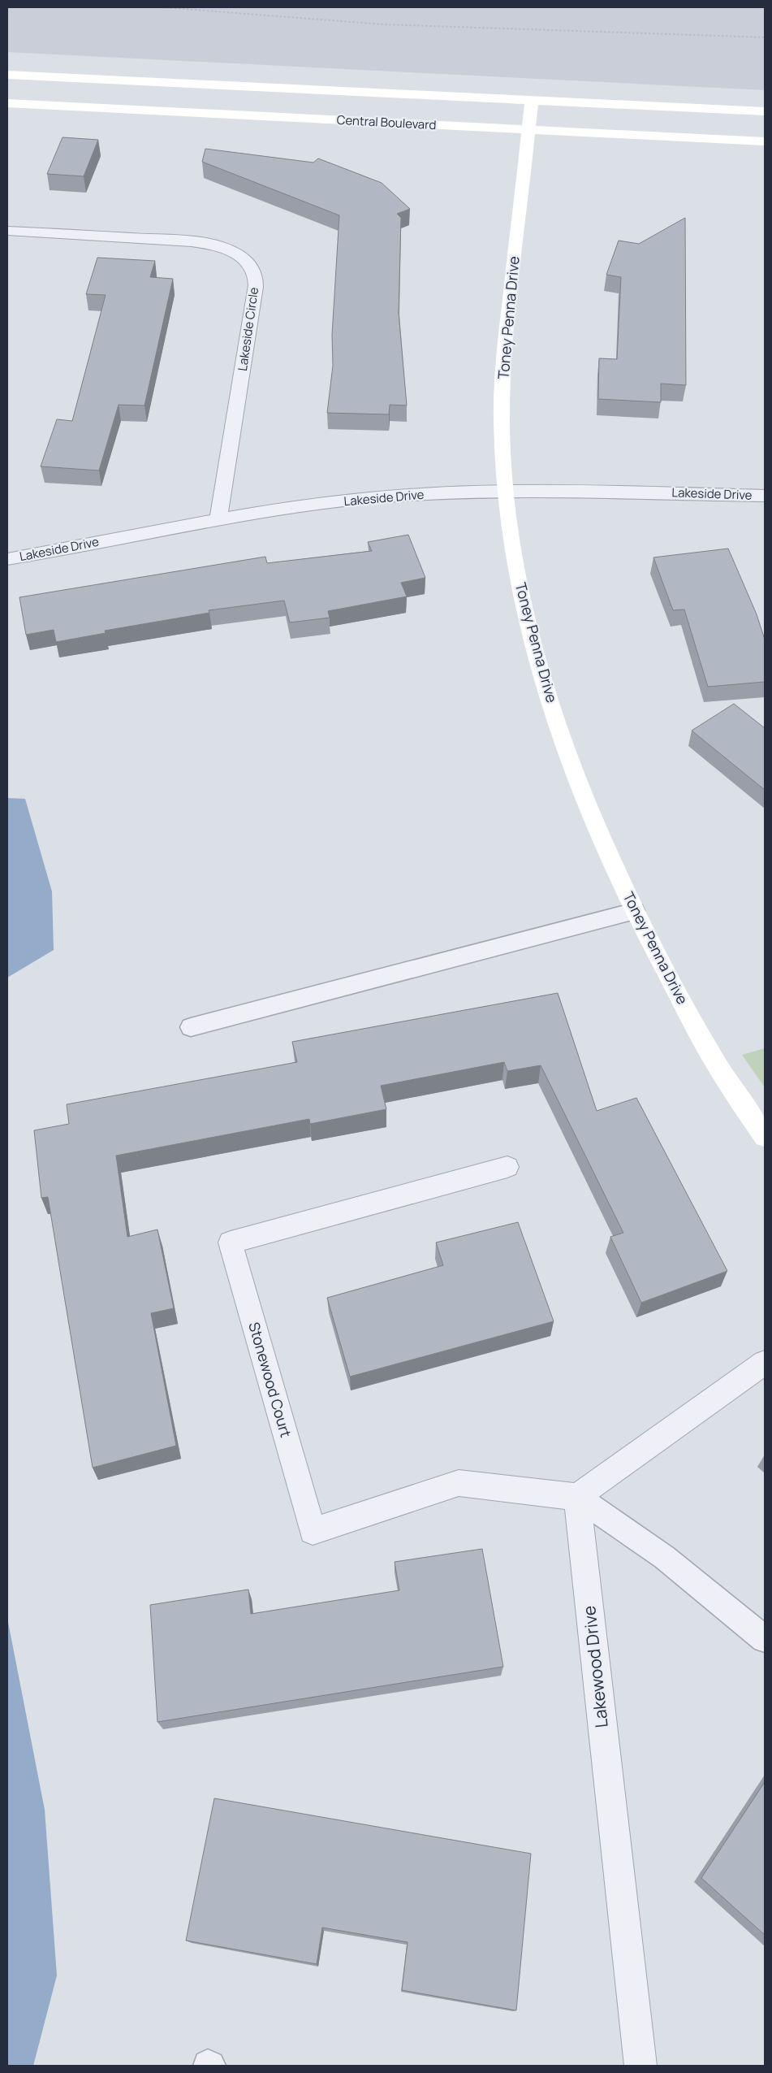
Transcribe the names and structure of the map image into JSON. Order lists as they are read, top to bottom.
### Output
{
  "streets": {
    "street": [
      "Central Boulevard",
      "Toney Penna Drive",
      "Lakeside Circle",
      "Lakeside Drive",
      "Stonewood Court",
      "Lakewood Drive"
    ]
  },
  "crossings": [
    ["Central Boulevard", "Toney Penna Drive"],
    ["Toney Penna Drive", "Lakeside Drive"],
    ["Lakeside Circle", "Lakeside Drive"],
    ["Stonewood Court", "Lakewood Drive"]
  ]
}
